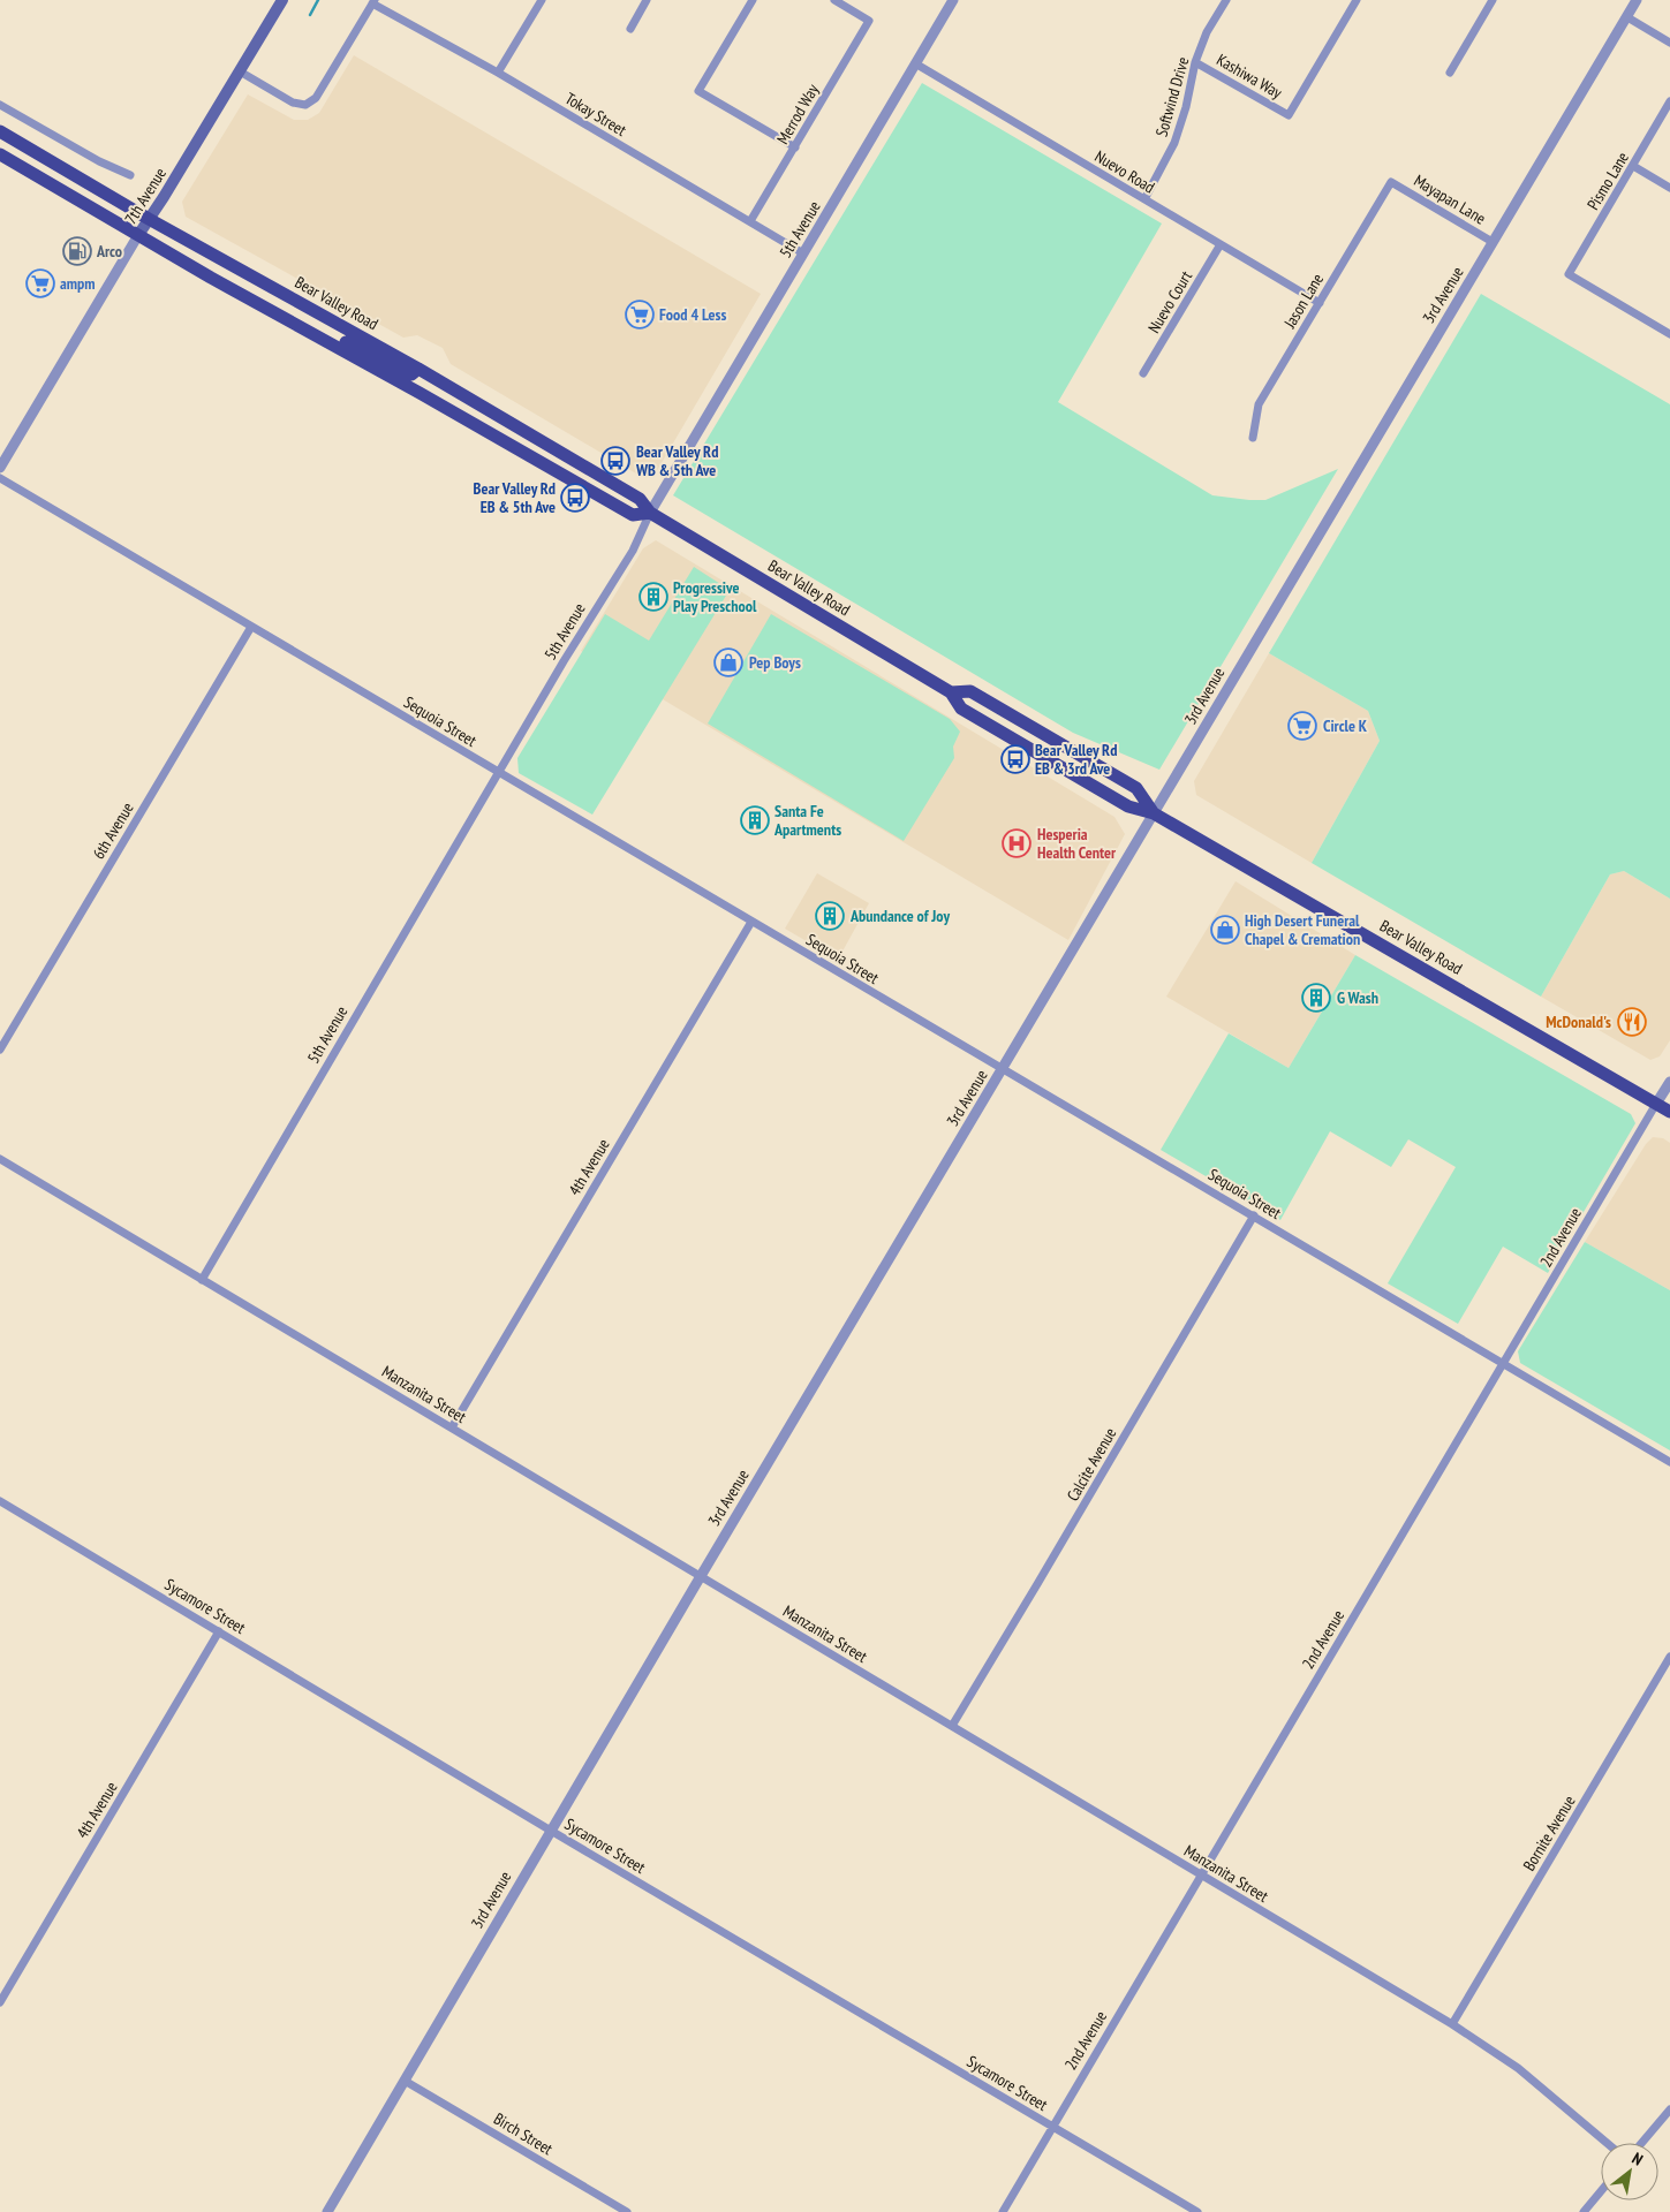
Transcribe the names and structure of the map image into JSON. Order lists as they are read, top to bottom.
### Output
{
  "streets": {
    "main road": ["7th Avenue", "Bear Valley Road"],
    "street": [
      "Kashiwa Way",
      "Softwind Drive",
      "Tokay Street",
      "Merrod Way",
      "Nuevo Road",
      "Pismo Lane",
      "Mayapan Lane",
      "5th Avenue",
      "3rd Avenue",
      "Jason Lane",
      "Nuevo Court",
      "Sequoia Street",
      "6th Avenue",
      "4th Avenue",
      "2nd Avenue",
      "Manzanita Street",
      "Calcite Avenue",
      "Sycamore Street",
      "Bornite Avenue",
      "Birch Street"
    ]
  },
  "crossings": [
    ["Kashiwa Way", "Softwind Drive"],
    ["Softwind Drive", "Nuevo Road"],
    ["Tokay Street", "Merrod Way"],
    ["Tokay Street", "5th Avenue"],
    ["Nuevo Road", "5th Avenue"],
    ["Nuevo Road", "Jason Lane"],
    ["Nuevo Road", "Nuevo Court"],
    ["7th Avenue", "Bear Valley Road"],
    ["Mayapan Lane", "3rd Avenue"],
    ["Mayapan Lane", "Jason Lane"],
    ["5th Avenue", "Bear Valley Road"],
    ["5th Avenue", "Sequoia Street"],
    ["5th Avenue", "Manzanita Street"],
    ["3rd Avenue", "Bear Valley Road"],
    ["3rd Avenue", "Sequoia Street"],
    ["3rd Avenue", "Manzanita Street"],
    ["3rd Avenue", "Sycamore Street"],
    ["3rd Avenue", "Birch Street"],
    ["Bear Valley Road", "2nd Avenue"],
    ["Sequoia Street", "6th Avenue"],
    ["Sequoia Street", "4th Avenue"],
    ["Sequoia Street", "2nd Avenue"],
    ["Sequoia Street", "Calcite Avenue"],
    ["4th Avenue", "Manzanita Street"],
    ["4th Avenue", "Sycamore Street"],
    ["2nd Avenue", "Manzanita Street"],
    ["2nd Avenue", "Sycamore Street"],
    ["Manzanita Street", "Calcite Avenue"],
    ["Manzanita Street", "Bornite Avenue"]
  ],
  "places": {
    "fuel station": ["Arco"],
    "supermarket": ["ampm", "Food 4 Less", "Circle K"],
    "bus stop": ["Bear Valley Rd WB & 5th Ave", "Bear Valley Rd EB & 5th Ave", "Bear Valley Rd EB & 3rd Ave"],
    "building": [
      "Progressive Play Preschool",
      "Santa Fe Apartments",
      "Abundance of Joy",
      "G Wash"
    ],
    "shop": ["Pep Boys", "High Desert Funeral Chapel & Cremation"],
    "hospital": ["Hesperia Health Center"],
    "restaurant": ["McDonald's"]
  },
  "north": "top right"
}
